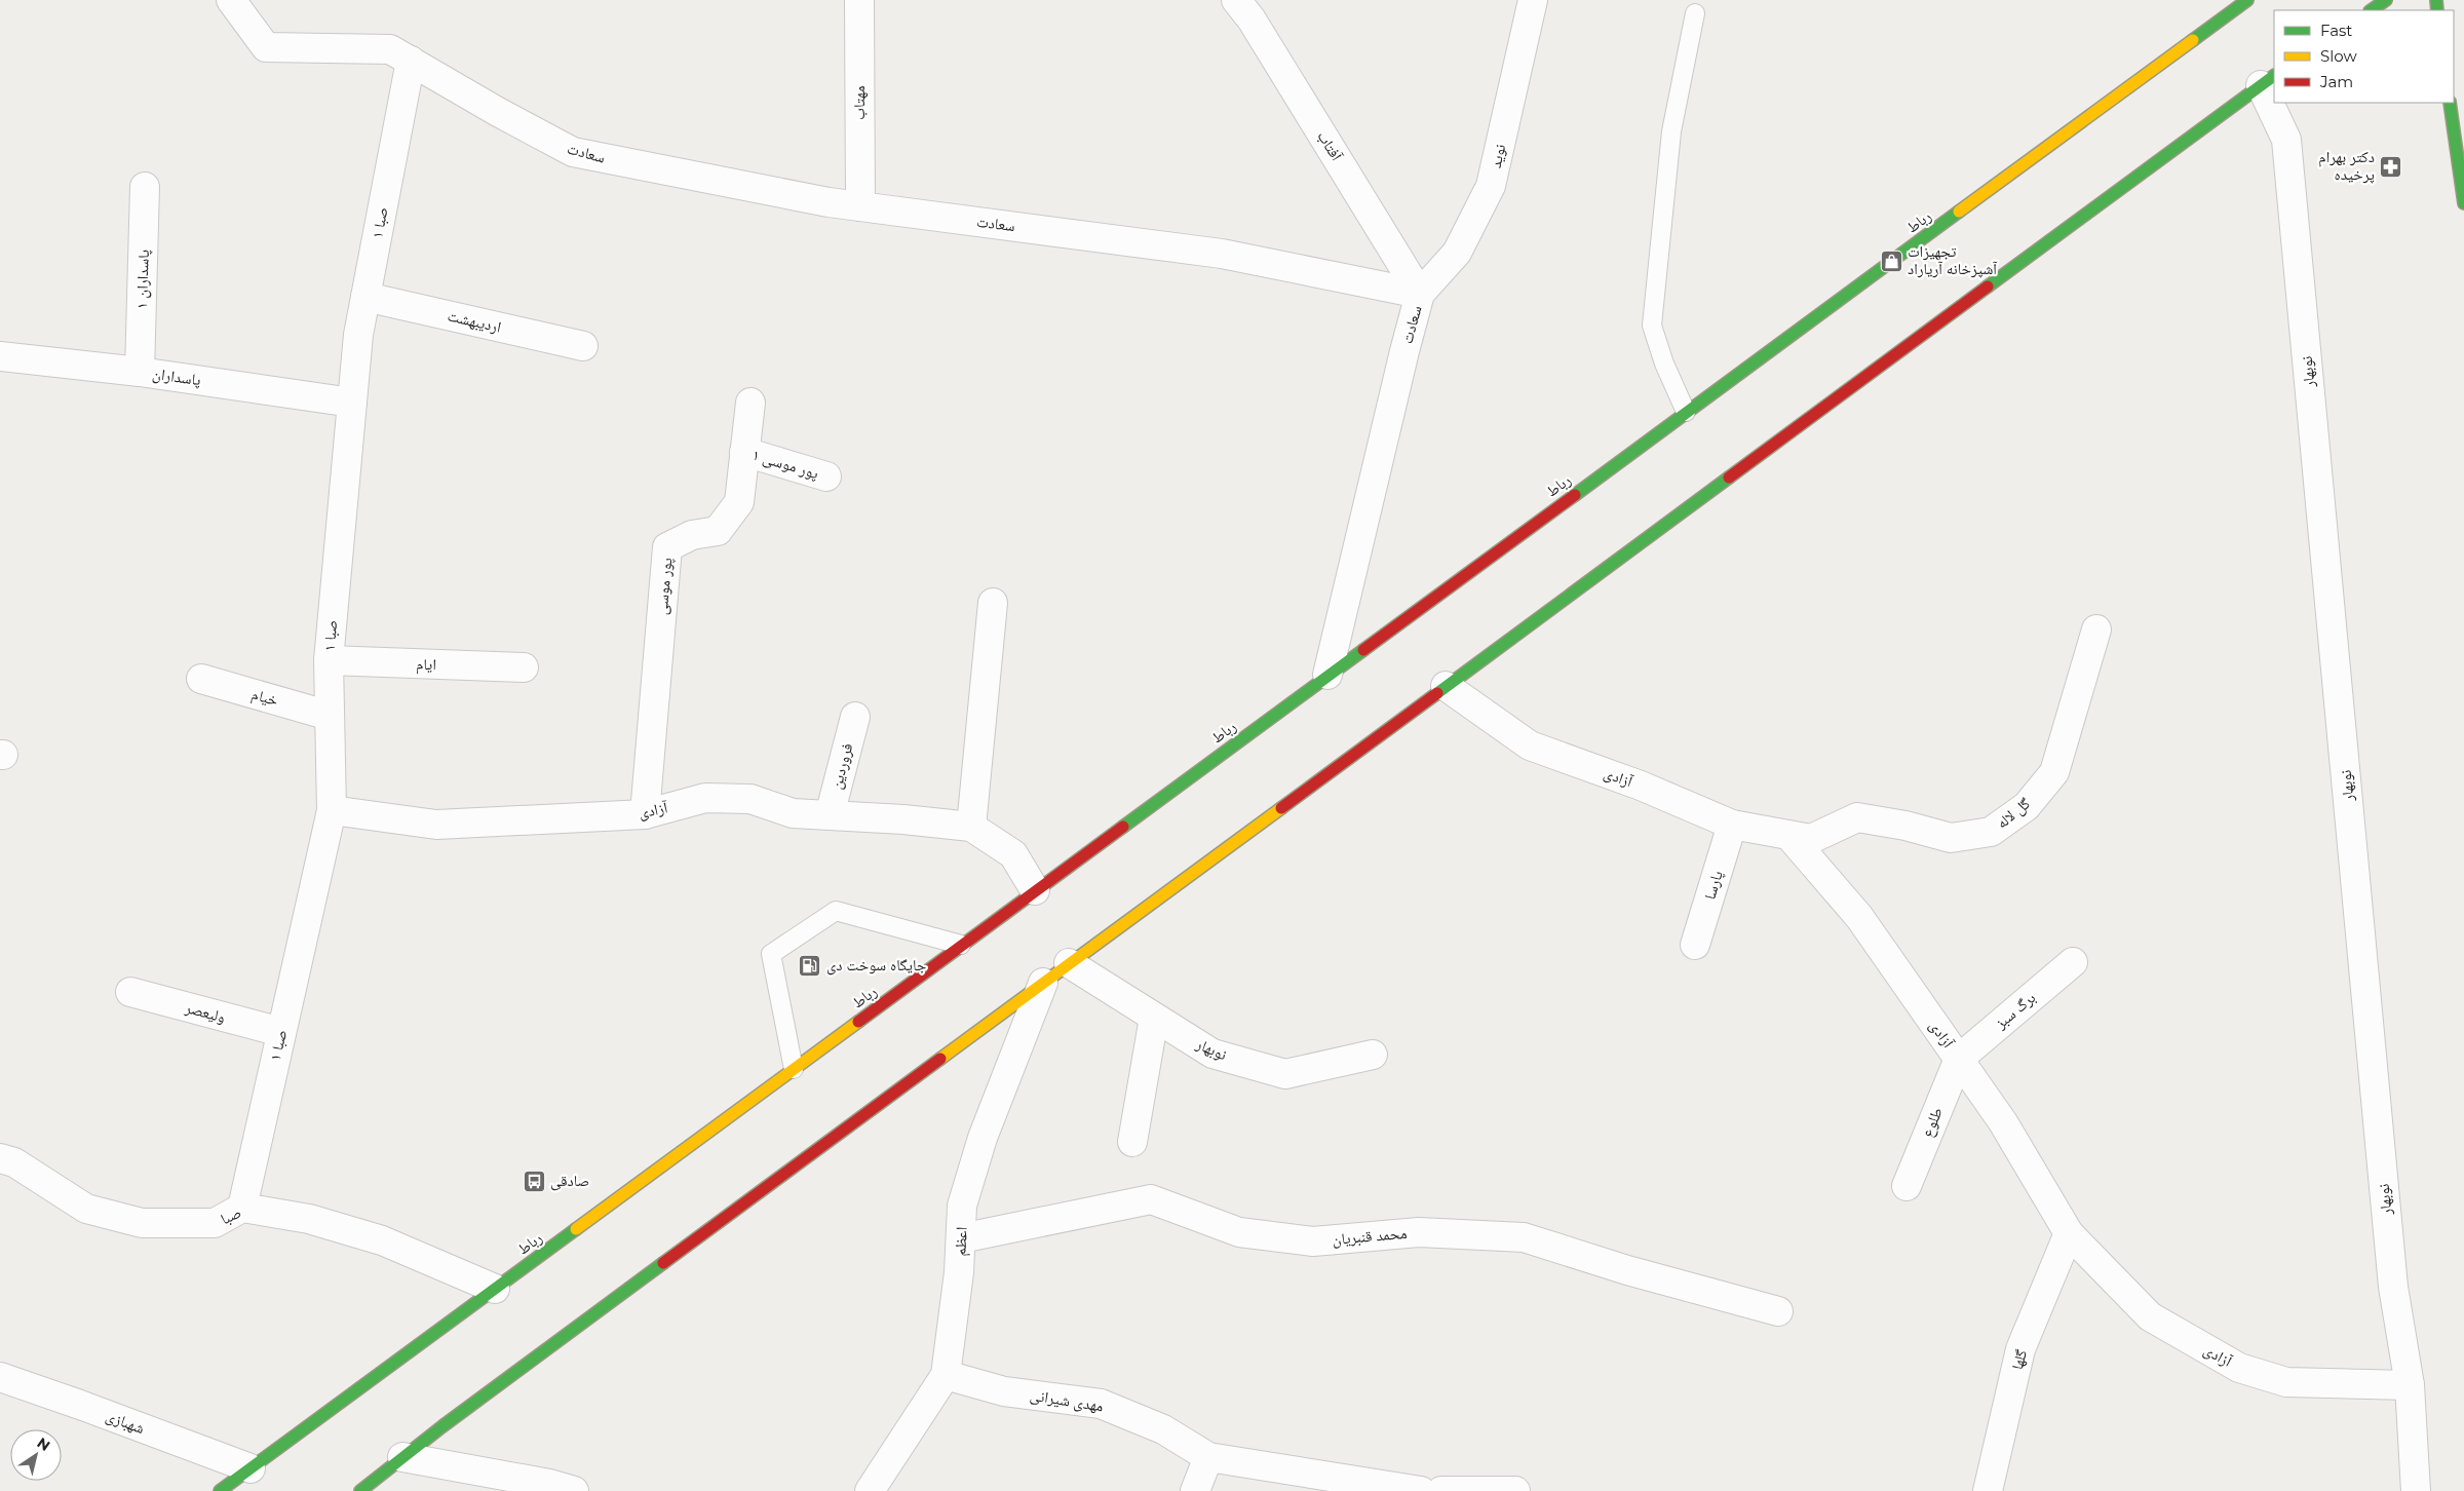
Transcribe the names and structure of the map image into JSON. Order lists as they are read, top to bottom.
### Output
{
  "streets": {
    "main road": ["رباط"],
    "street": [
      "مهتاب",
      "آفتاب",
      "سعادت",
      "نوید",
      "صبا ۱",
      "پاسداران ۱",
      "اردیبهشت",
      "نوبهار",
      "پاسداران",
      "پور موسی ۱",
      "پور موسی",
      "ایام",
      "خیام",
      "فروردین",
      "آزادی",
      "گل لاله",
      "پارسا",
      "برگ سبز",
      "ولیعصر",
      "طلوع",
      "صبا",
      "محمد قنبریان",
      "اعظم",
      "گلها",
      "مهدی شیرانی",
      "شهبازی"
    ]
  },
  "crossings": [
    ["مهتاب", "سعادت"],
    ["آفتاب", "سعادت"],
    ["آفتاب", "نوید"],
    ["سعادت", "نوید"],
    ["سعادت", "رباط"],
    ["سعادت", "صبا ۱"],
    ["رباط", "آزادی"],
    ["رباط", "صبا"],
    ["رباط", "شهبازی"],
    ["صبا ۱", "اردیبهشت"],
    ["صبا ۱", "پاسداران"],
    ["صبا ۱", "ایام"],
    ["صبا ۱", "خیام"],
    ["صبا ۱", "آزادی"],
    ["صبا ۱", "ولیعصر"],
    ["صبا ۱", "صبا"],
    ["پاسداران ۱", "پاسداران"],
    ["نوبهار", "آزادی"],
    ["پور موسی ۱", "پور موسی"],
    ["پور موسی", "آزادی"],
    ["فروردین", "آزادی"],
    ["آزادی", "گل لاله"],
    ["آزادی", "پارسا"],
    ["آزادی", "برگ سبز"],
    ["آزادی", "طلوع"],
    ["آزادی", "گلها"],
    ["برگ سبز", "طلوع"],
    ["محمد قنبریان", "اعظم"],
    ["اعظم", "مهدی شیرانی"]
  ],
  "places": {
    "pharmacy": ["دکتر بهرام پرخیده"],
    "shop": ["تجهیزات آشپزخانه آریاراد"],
    "fuel station": ["جایگاه سوخت دی"],
    "bus stop": ["صادقی"]
  },
  "legend": ["Fast", "Slow", "Jam"],
  "north": "top right"
}
